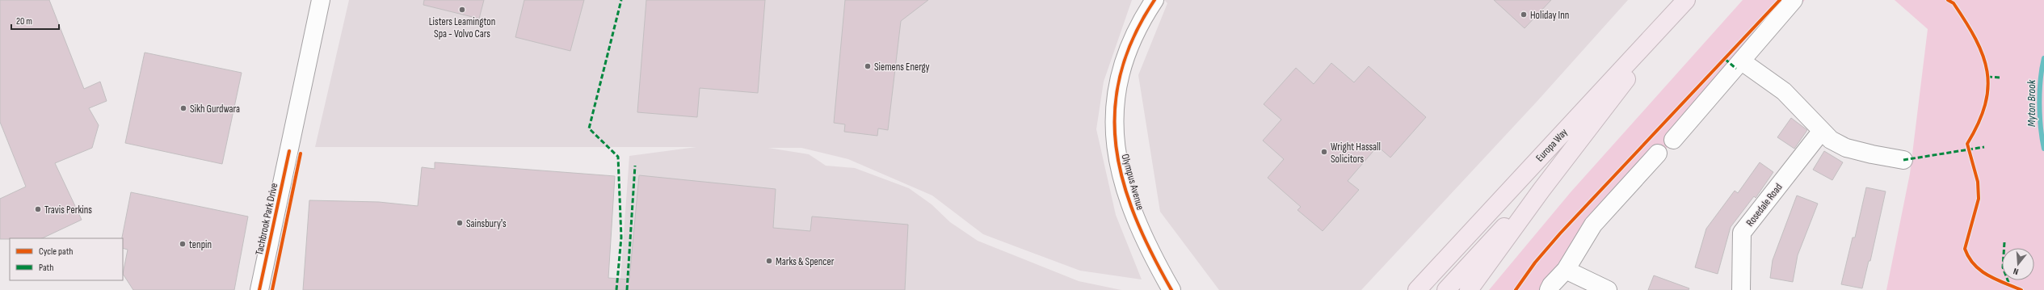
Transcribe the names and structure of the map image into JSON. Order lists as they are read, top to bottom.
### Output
{
  "streets": {
    "highway": ["Europa Way"],
    "street": ["Olympus Avenue", "Rosedale Road", "Tachbrook Park Drive"]
  },
  "water": ["Myton Brook"],
  "places": [
    "Listers Leamington Spa - Volvo Cars",
    "Holiday Inn",
    "Siemens Energy",
    "Sikh Gurdwara",
    "Wright Hassall Solicitors",
    "Travis Perkins",
    "Sainsbury's",
    "tenpin",
    "Marks & Spencer"
  ],
  "legend": ["Cycle path", "Path"],
  "scale_bar": "20 m",
  "north": "bottom"
}
